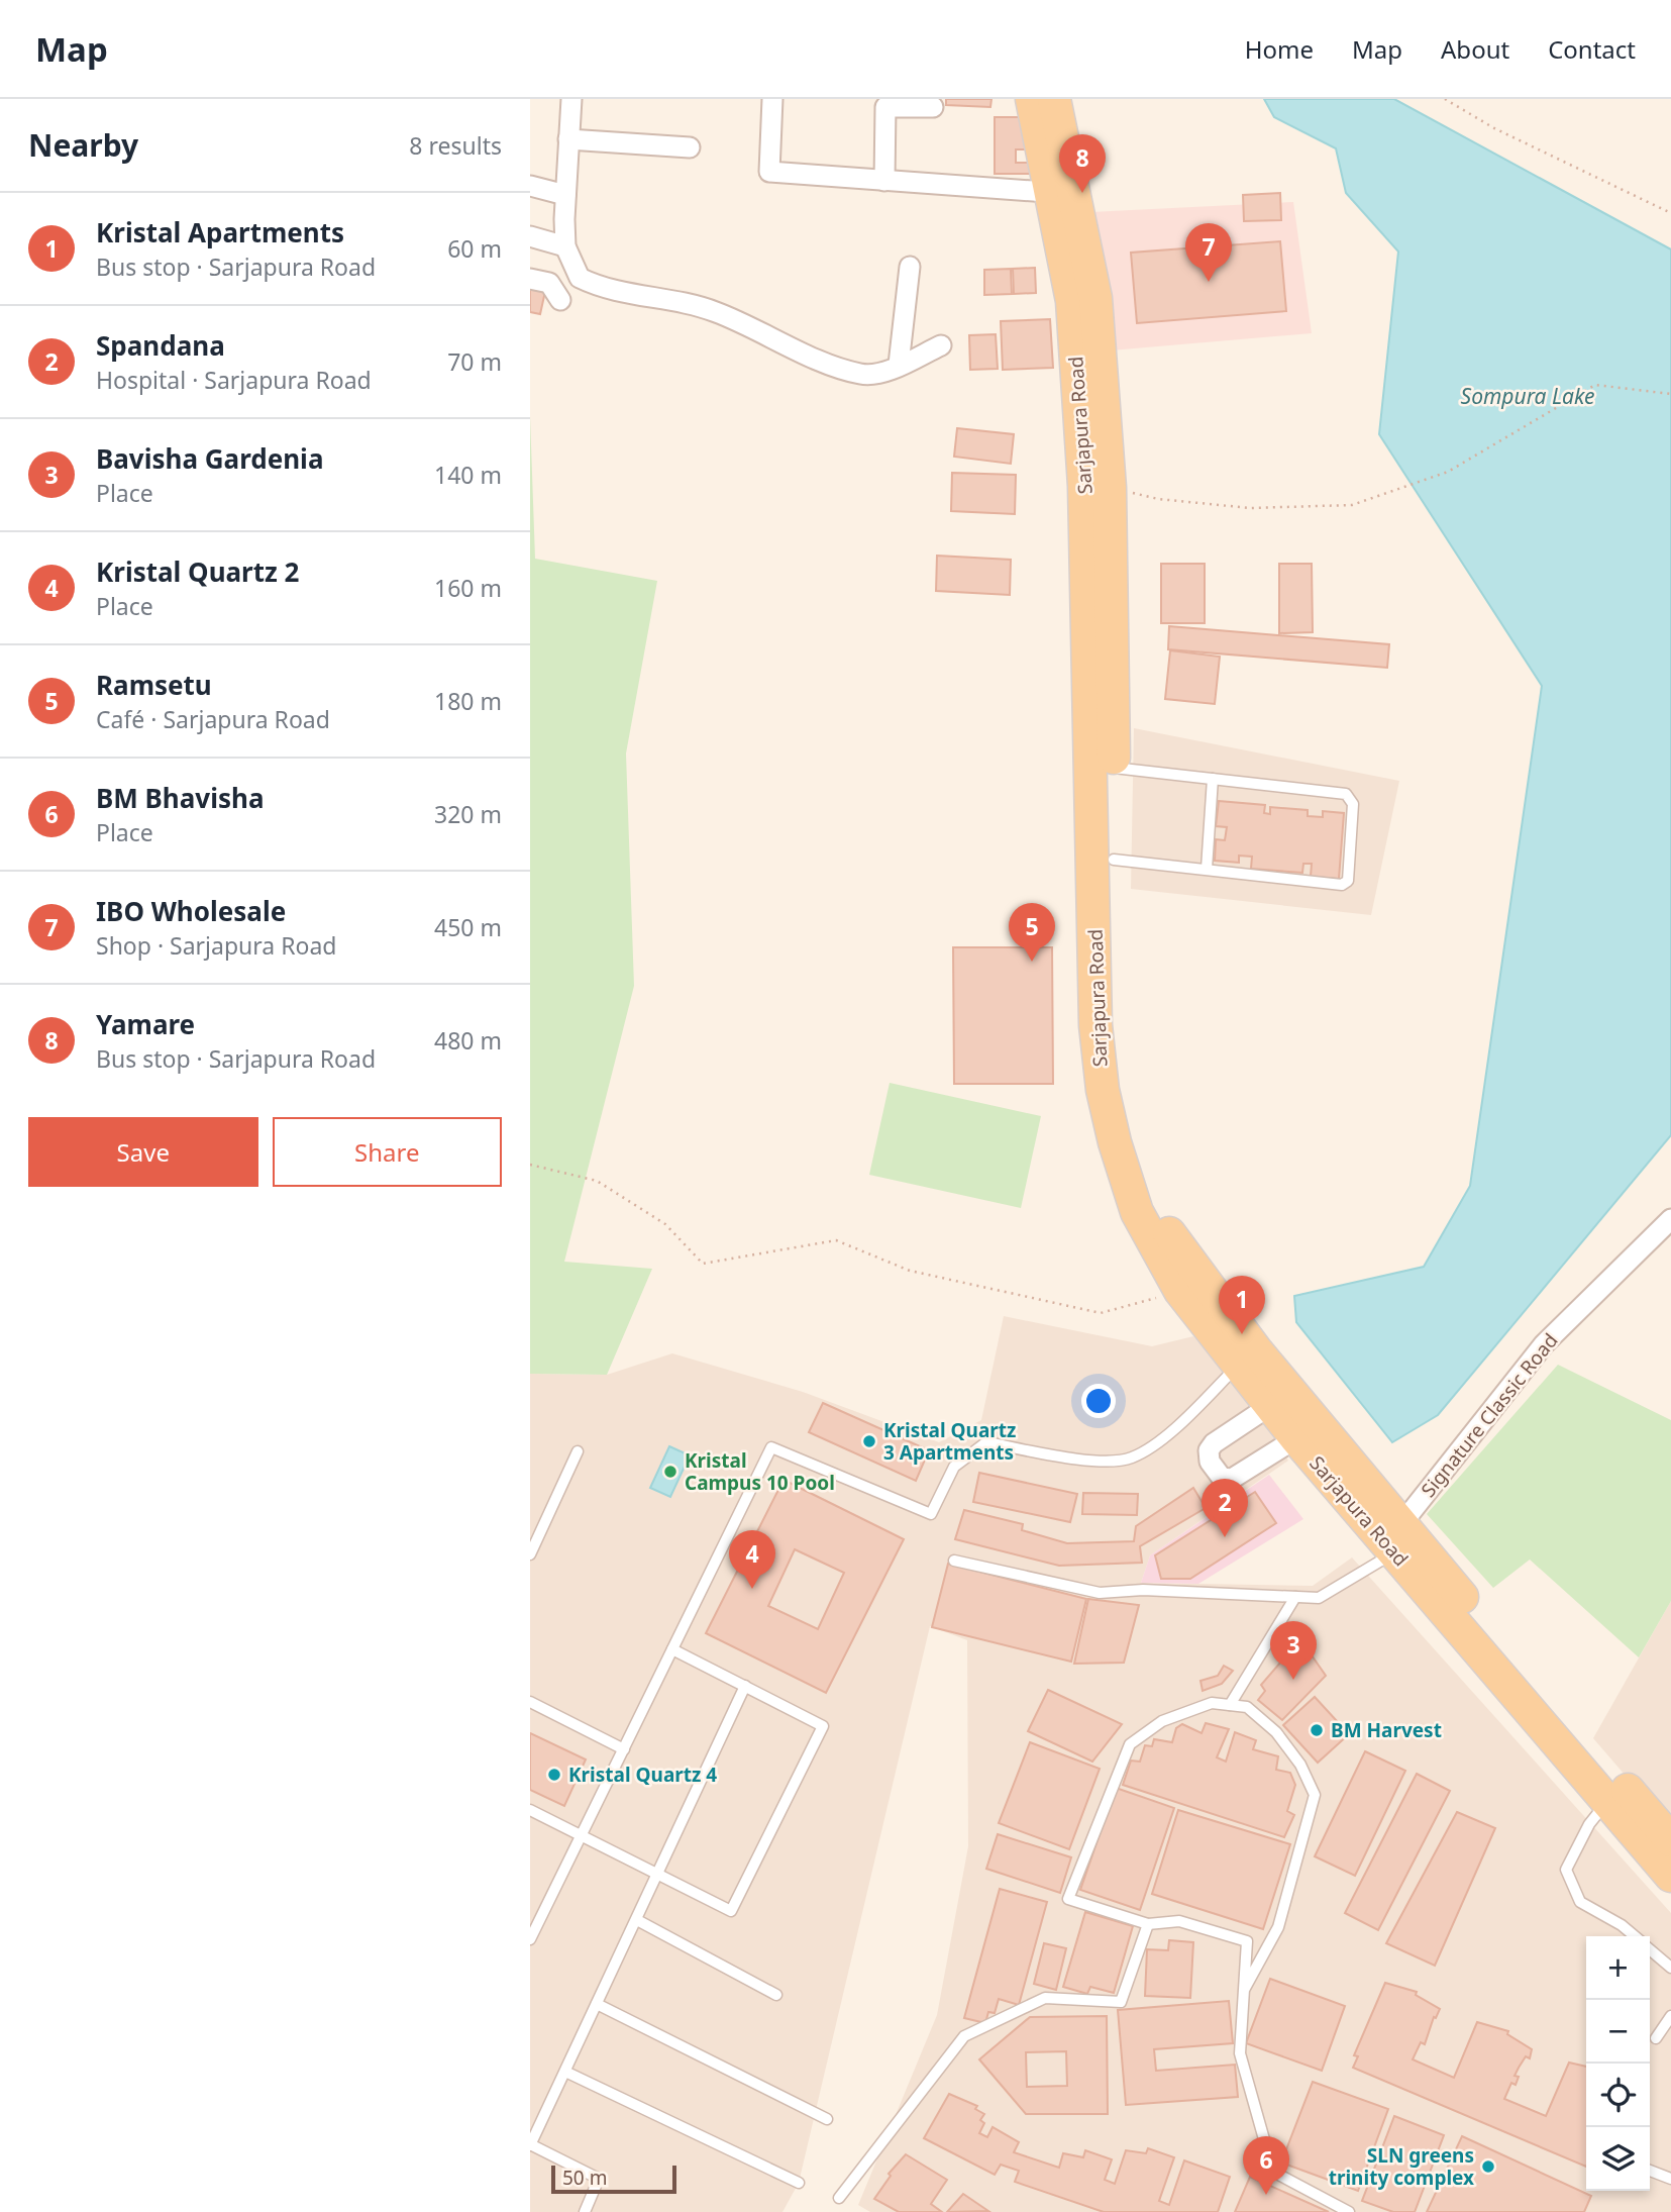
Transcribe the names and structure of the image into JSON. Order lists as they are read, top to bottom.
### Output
{
  "streets": {
    "main road": ["Sarjapura Road"],
    "street": ["Signature Classic Road"]
  },
  "crossings": [
    ["Sarjapura Road", "Signature Classic Road"]
  ],
  "water": ["Sompura Lake"],
  "places": [
    "Kristal Quartz 3 Apartments",
    "Kristal Campus 10 Pool",
    "BM Harvest",
    "Kristal Quartz 4",
    "SLN greens trinity complex"
  ],
  "scale_bar": "50 m",
  "page": {
    "header": "Map",
    "nav": [
      "Home",
      "Map",
      "About",
      "Contact"
    ],
    "heading": ["Nearby", "8 results"],
    "pins": [
      "8",
      "7",
      "5",
      "1",
      "2",
      "4",
      "3",
      "6"
    ],
    "list": [
      {
        "mark": "1",
        "name": "Kristal Apartments",
        "note": "Bus stop · Sarjapura Road",
        "value": "60 m"
      },
      {
        "mark": "2",
        "name": "Spandana",
        "note": "Hospital · Sarjapura Road",
        "value": "70 m"
      },
      {
        "mark": "3",
        "name": "Bavisha Gardenia",
        "note": "Place",
        "value": "140 m"
      },
      {
        "mark": "4",
        "name": "Kristal Quartz 2",
        "note": "Place",
        "value": "160 m"
      },
      {
        "mark": "5",
        "name": "Ramsetu",
        "note": "Café · Sarjapura Road",
        "value": "180 m"
      },
      {
        "mark": "6",
        "name": "BM Bhavisha",
        "note": "Place",
        "value": "320 m"
      },
      {
        "mark": "7",
        "name": "IBO Wholesale",
        "note": "Shop · Sarjapura Road",
        "value": "450 m"
      },
      {
        "mark": "8",
        "name": "Yamare",
        "note": "Bus stop · Sarjapura Road",
        "value": "480 m"
      }
    ],
    "buttons": ["Save", "Share"],
    "map_buttons": ["+", "−"],
    "scale": "50 m"
  }
}
